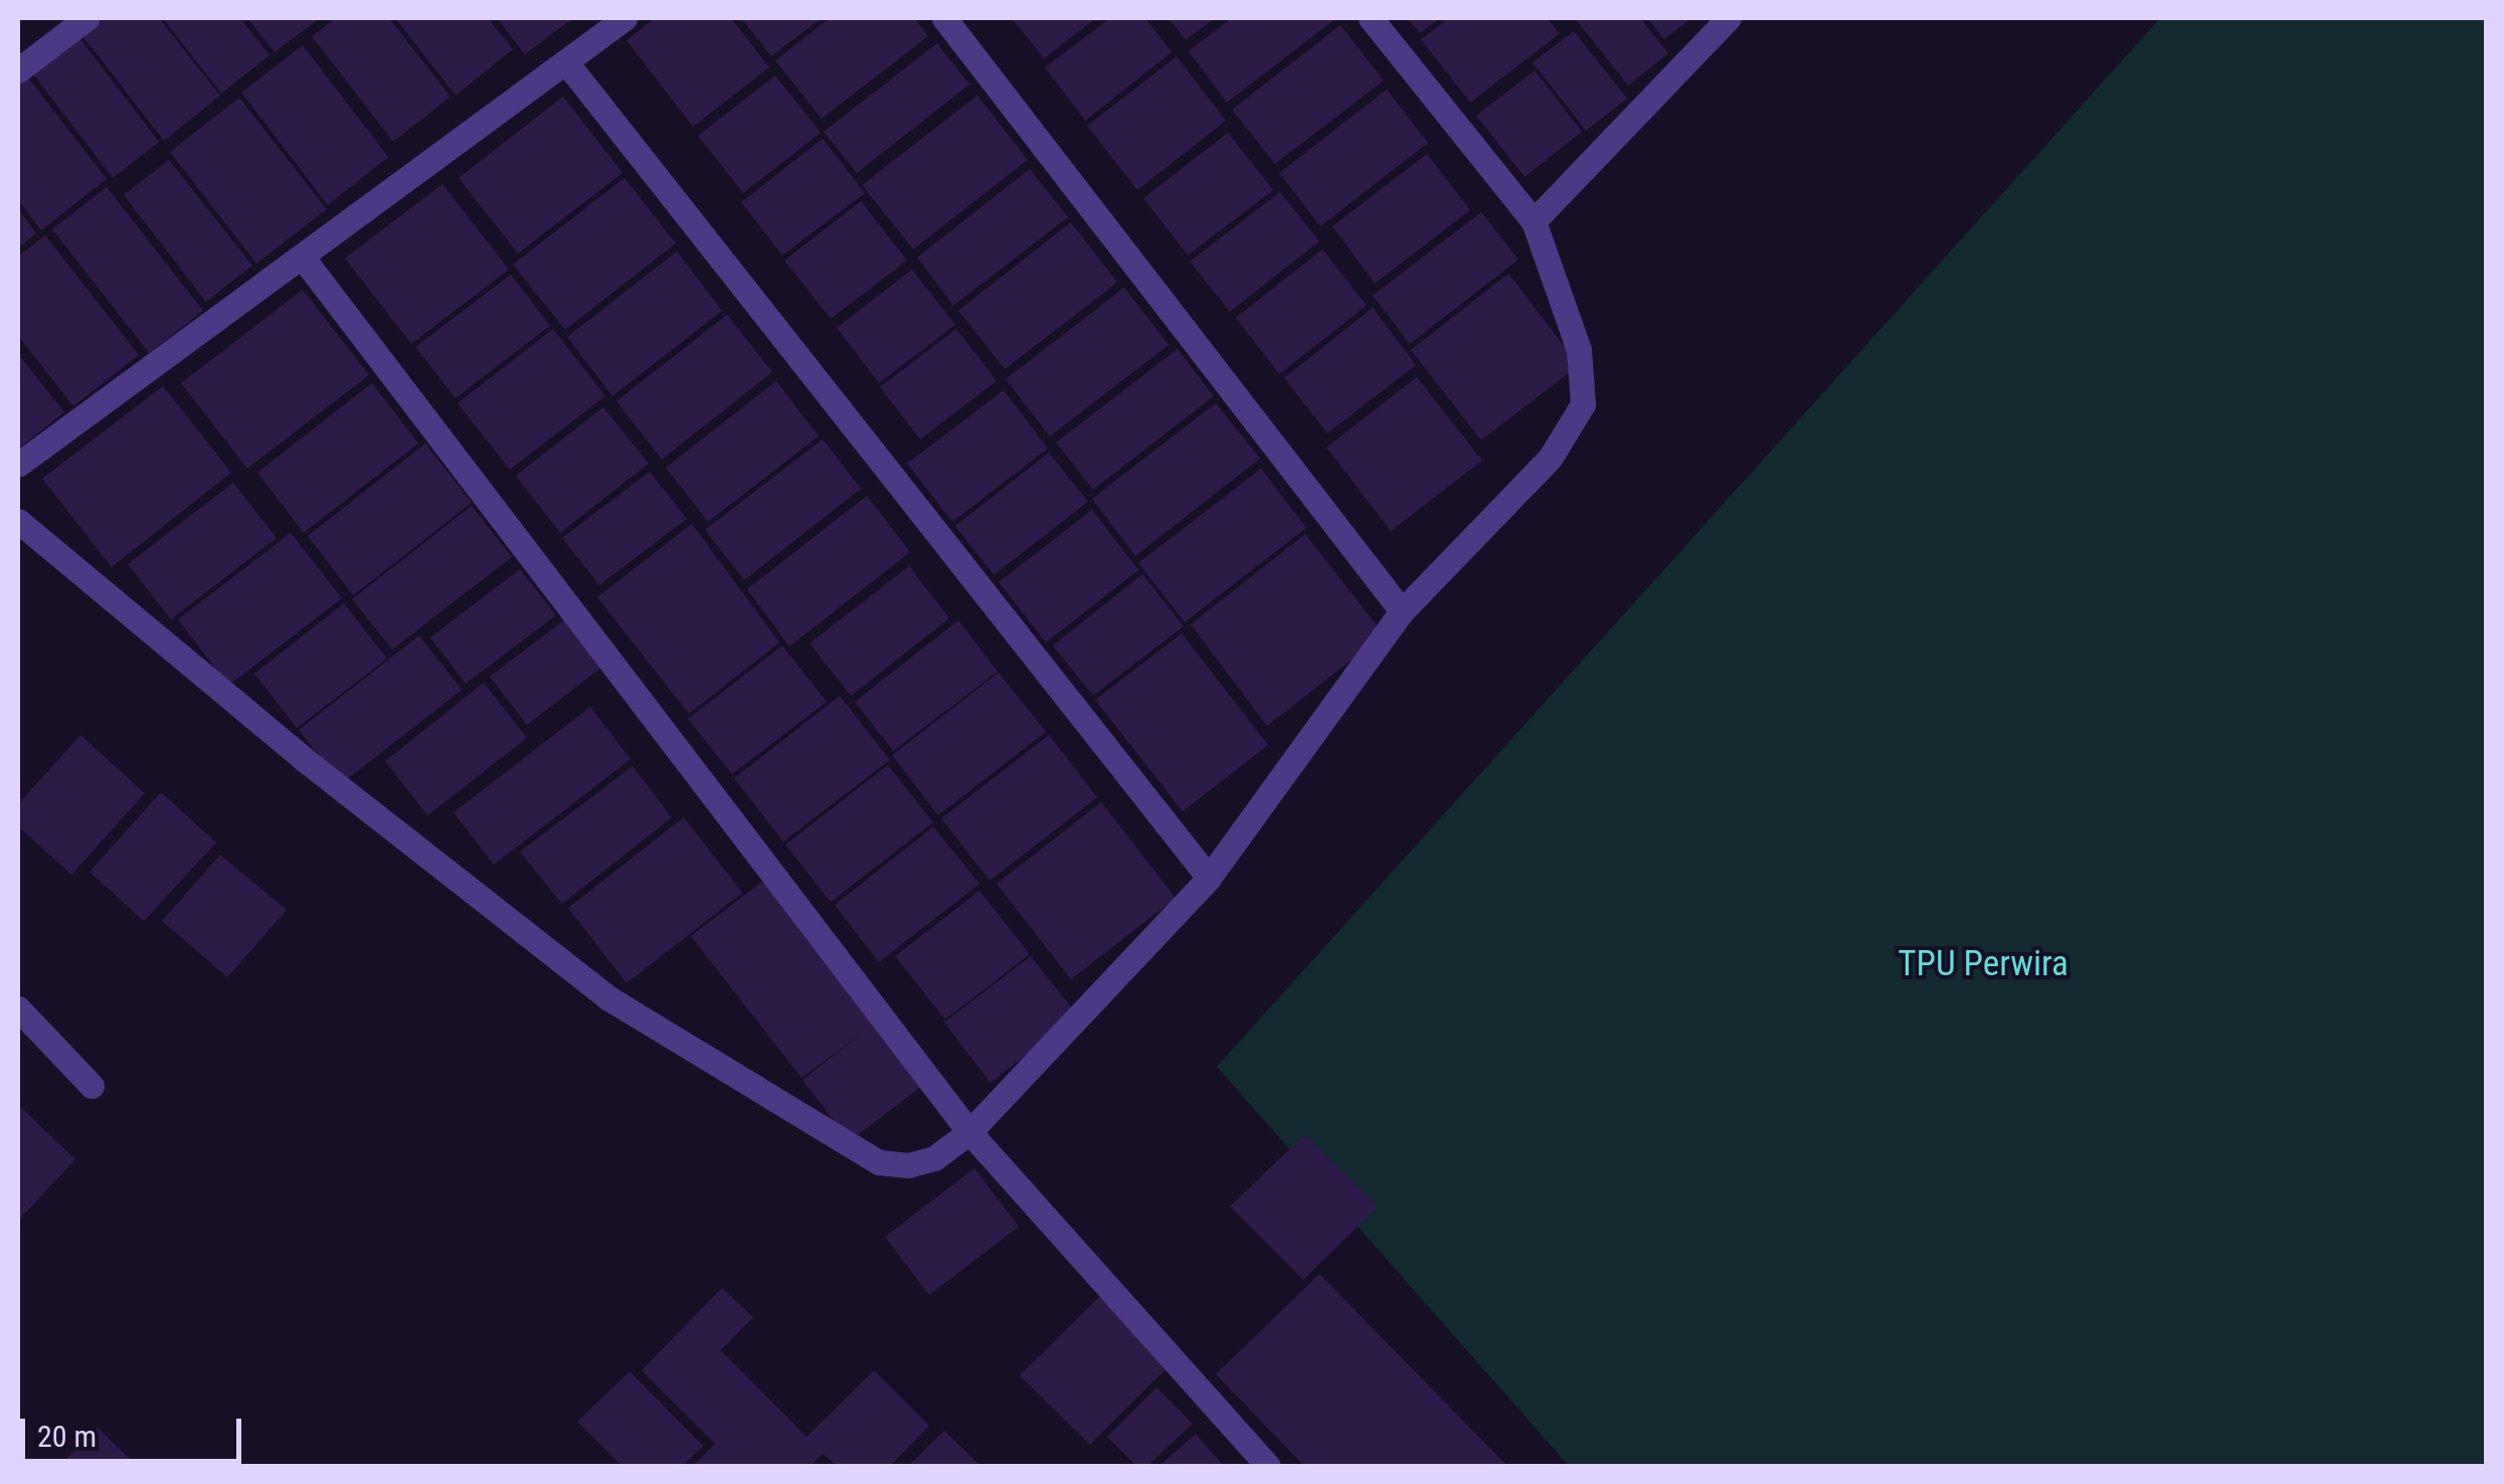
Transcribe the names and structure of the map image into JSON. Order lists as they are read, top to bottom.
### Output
{
  "parks": ["TPU Perwira"],
  "scale_bar": "20 m"
}
